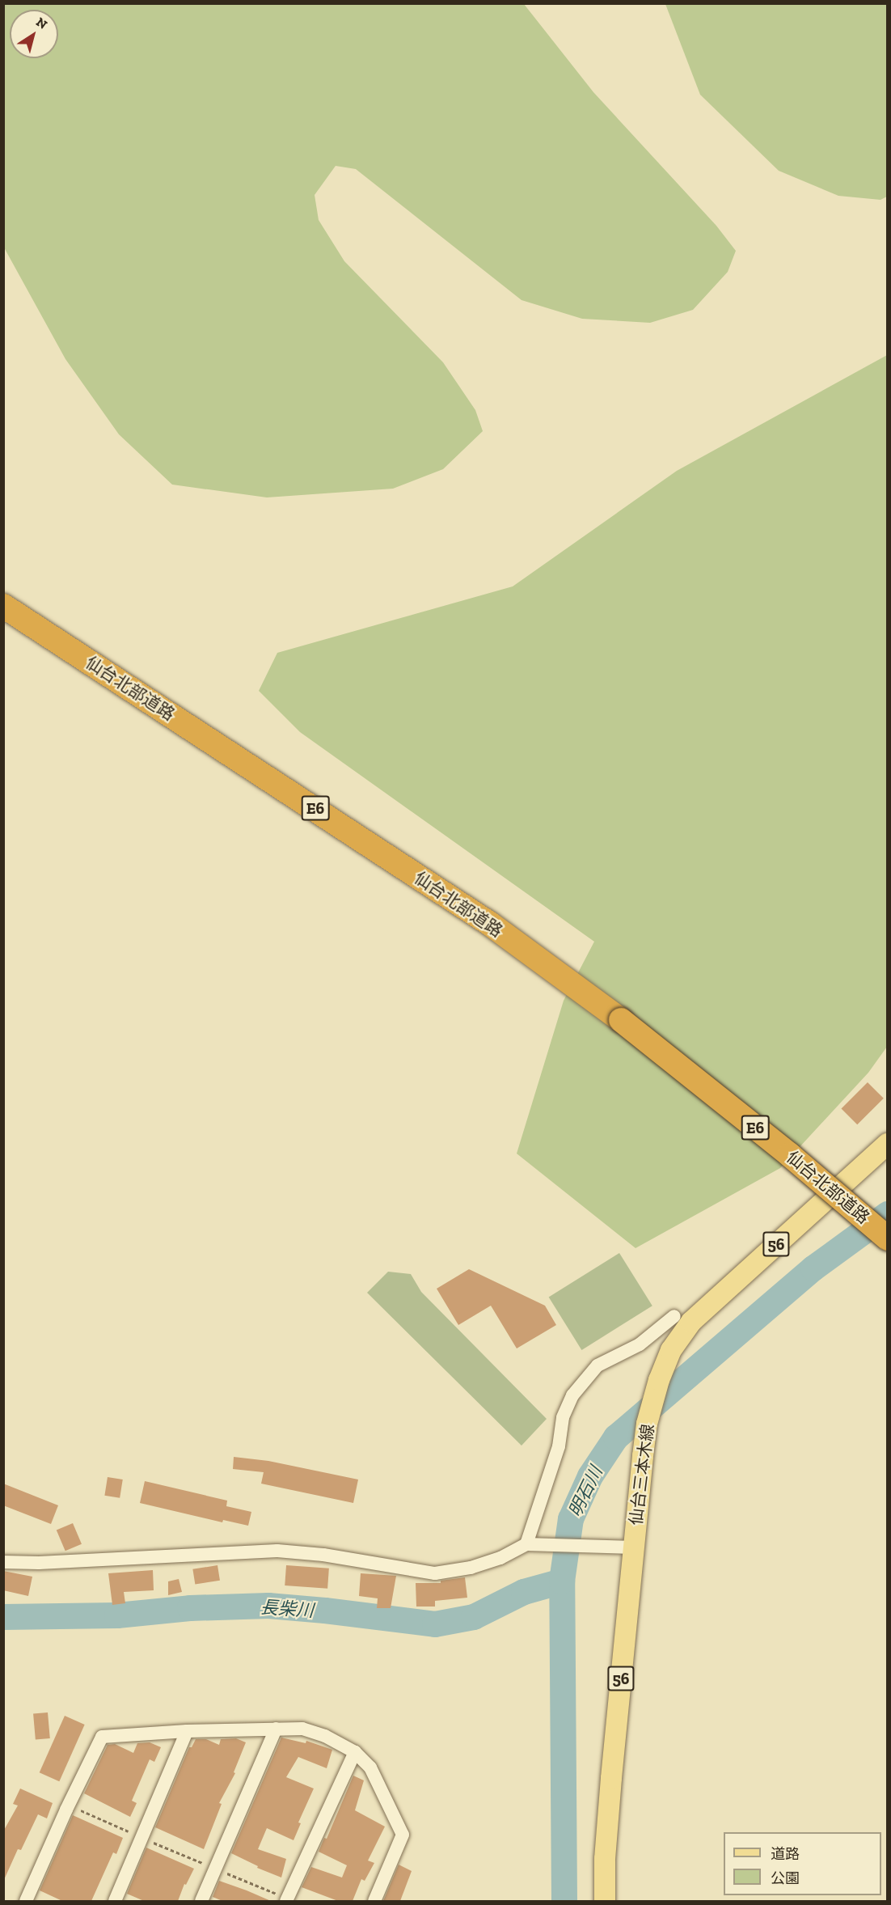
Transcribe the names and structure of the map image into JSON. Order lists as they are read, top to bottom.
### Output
{
  "streets": {
    "highway": ["仙台北部道路", "E6"],
    "main road": ["56", "仙台三本木線"]
  },
  "water": ["明石川", "長柴川"],
  "legend": ["道路", "公園"],
  "north": "top right"
}
